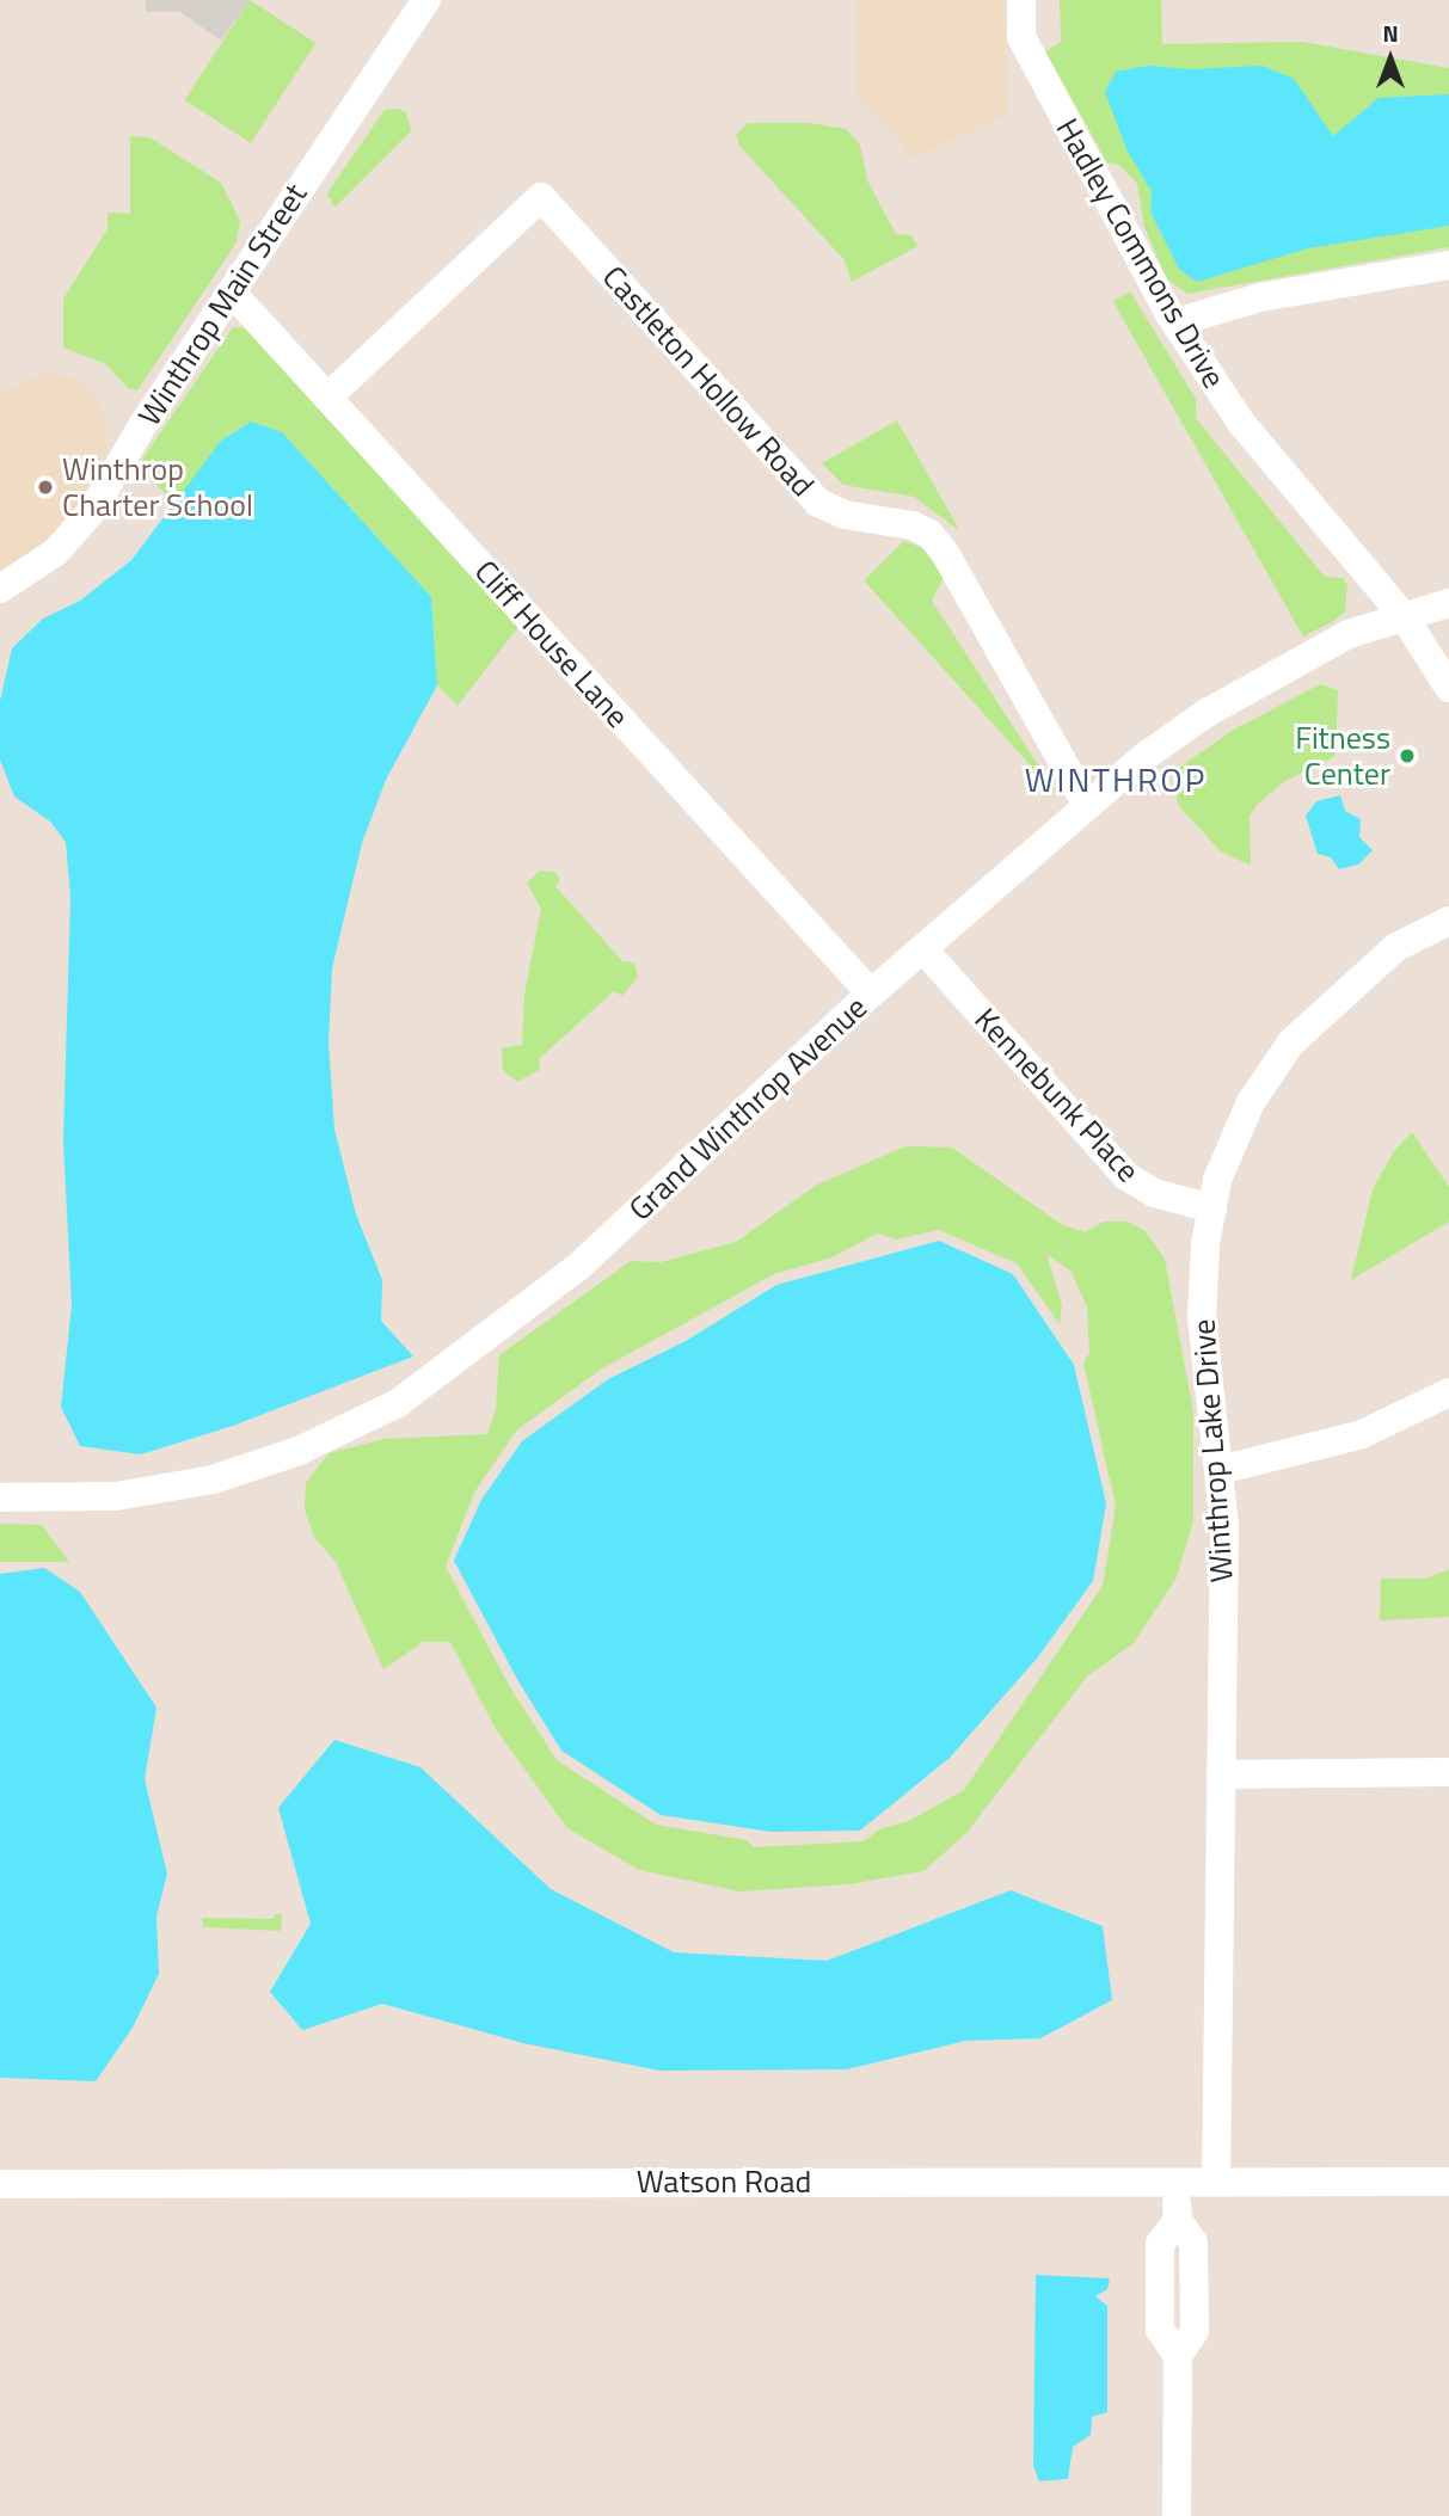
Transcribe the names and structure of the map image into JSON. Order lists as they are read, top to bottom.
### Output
{
  "streets": {
    "street": [
      "Hadley Commons Drive",
      "Winthrop Main Street",
      "Castleton Hollow Road",
      "Cliff House Lane",
      "Kennebunk Place",
      "Grand Winthrop Avenue",
      "Winthrop Lake Drive",
      "Watson Road"
    ]
  },
  "crossings": [
    ["Hadley Commons Drive", "Grand Winthrop Avenue"],
    ["Winthrop Main Street", "Cliff House Lane"],
    ["Castleton Hollow Road", "Cliff House Lane"],
    ["Castleton Hollow Road", "Grand Winthrop Avenue"],
    ["Cliff House Lane", "Grand Winthrop Avenue"],
    ["Kennebunk Place", "Grand Winthrop Avenue"],
    ["Kennebunk Place", "Winthrop Lake Drive"],
    ["Winthrop Lake Drive", "Watson Road"]
  ],
  "districts": ["WINTHROP"],
  "places": ["Winthrop Charter School", "Fitness Center"],
  "north": "top"
}
